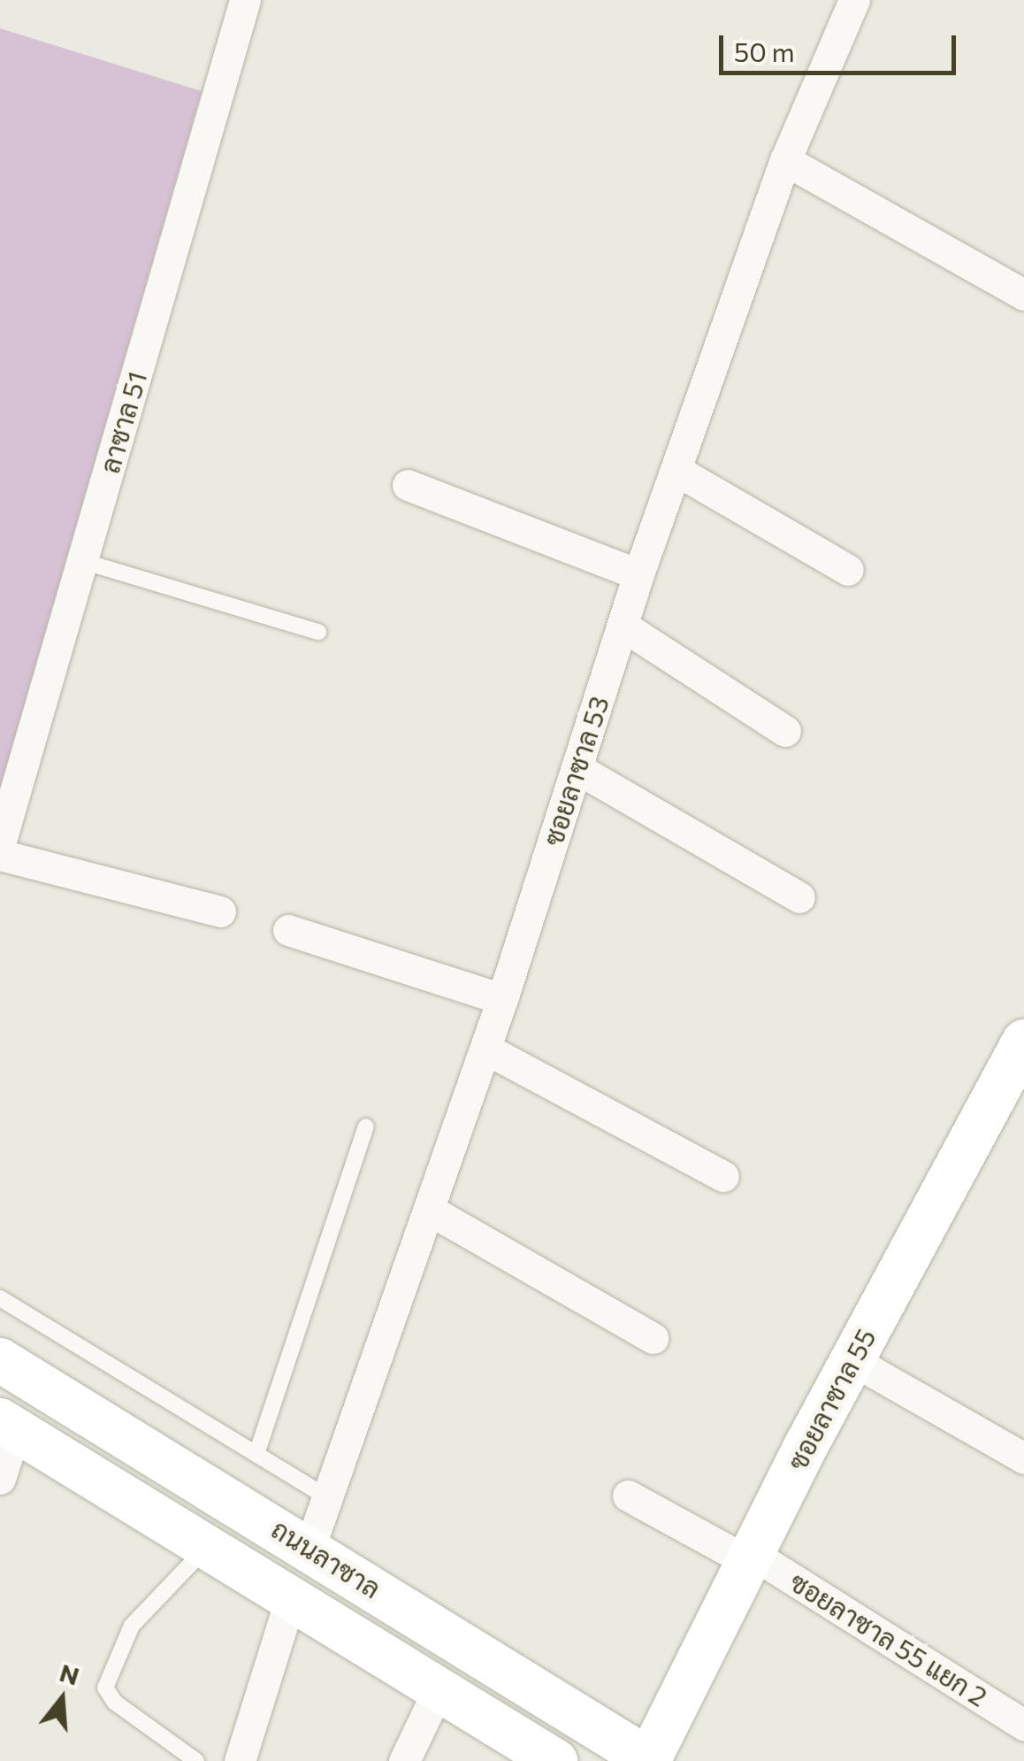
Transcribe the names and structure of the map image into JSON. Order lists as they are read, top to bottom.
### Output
{
  "streets": {
    "street": [
      "ลาซาล 51",
      "ซอยลาซาล 53",
      "ซอยลาซาล 55",
      "ถนนลาซาล",
      "ซอยลาซาล 55 แยก 2"
    ]
  },
  "crossings": [
    ["ซอยลาซาล 53", "ถนนลาซาล"],
    ["ซอยลาซาล 55", "ถนนลาซาล"],
    ["ซอยลาซาล 55", "ซอยลาซาล 55 แยก 2"]
  ],
  "scale_bar": "50 m",
  "north": "top"
}
